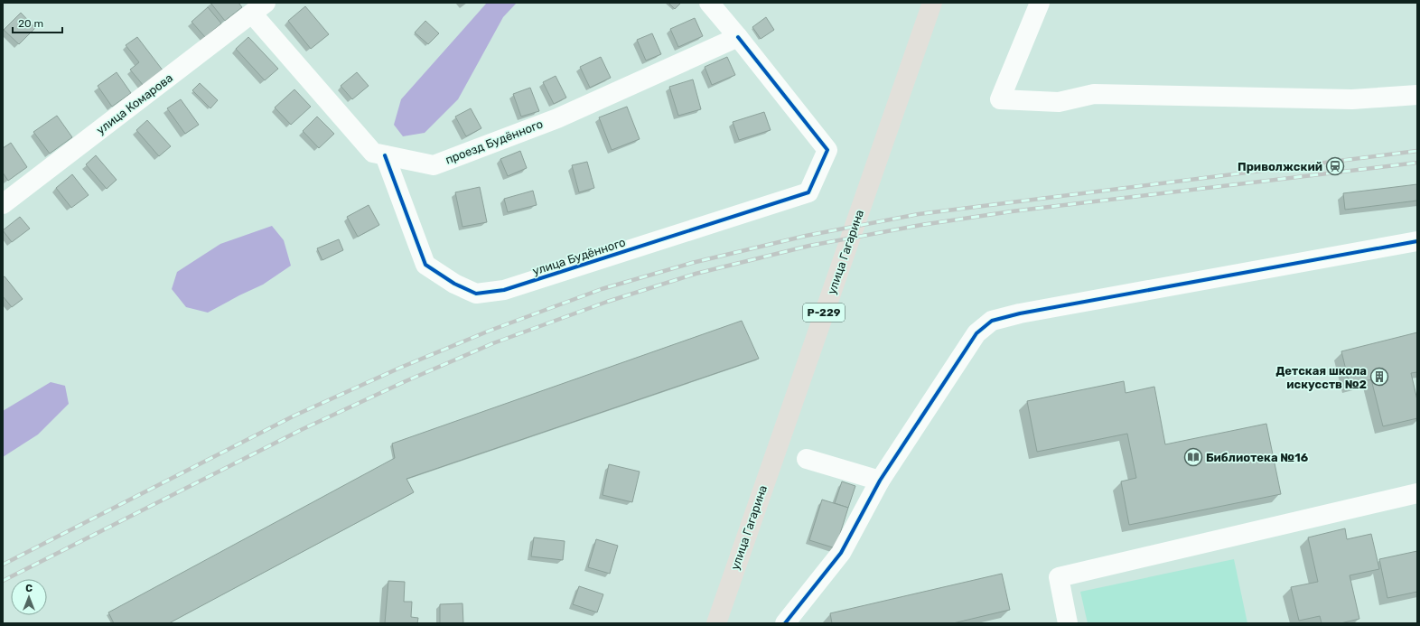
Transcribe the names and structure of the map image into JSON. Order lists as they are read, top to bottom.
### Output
{
  "streets": {
    "main road": ["улица Гагарина", "Р-229"],
    "street": ["улица Комарова", "проезд Будённого", "улица Будённого"]
  },
  "crossings": [
    ["улица Комарова", "проезд Будённого"],
    ["проезд Будённого", "улица Будённого"]
  ],
  "places": {
    "station": ["Приволжский"],
    "building": ["Детская школа искусств №2"],
    "library": ["Библиотека №16"]
  },
  "scale_bar": "20 m",
  "north": "top"
}
